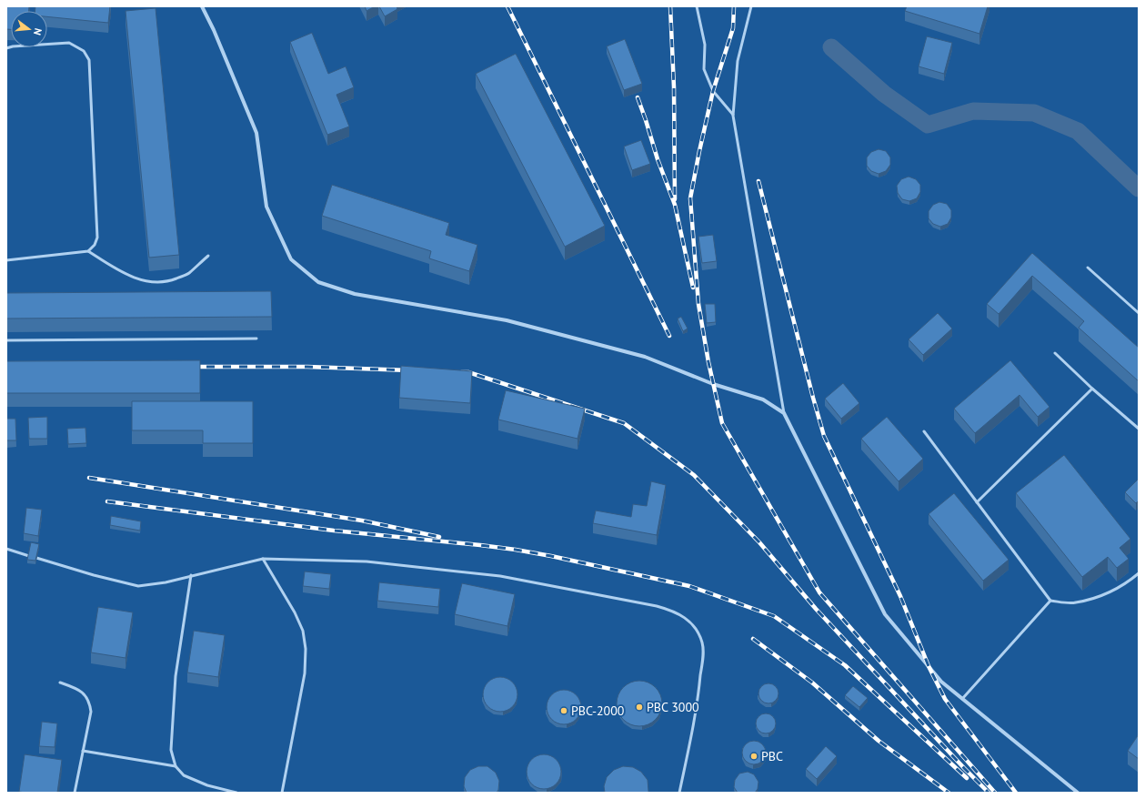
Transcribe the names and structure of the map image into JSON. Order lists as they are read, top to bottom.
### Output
{
  "places": ["РВС 3000", "РВС-2000", "РВС"],
  "north": "right"
}
